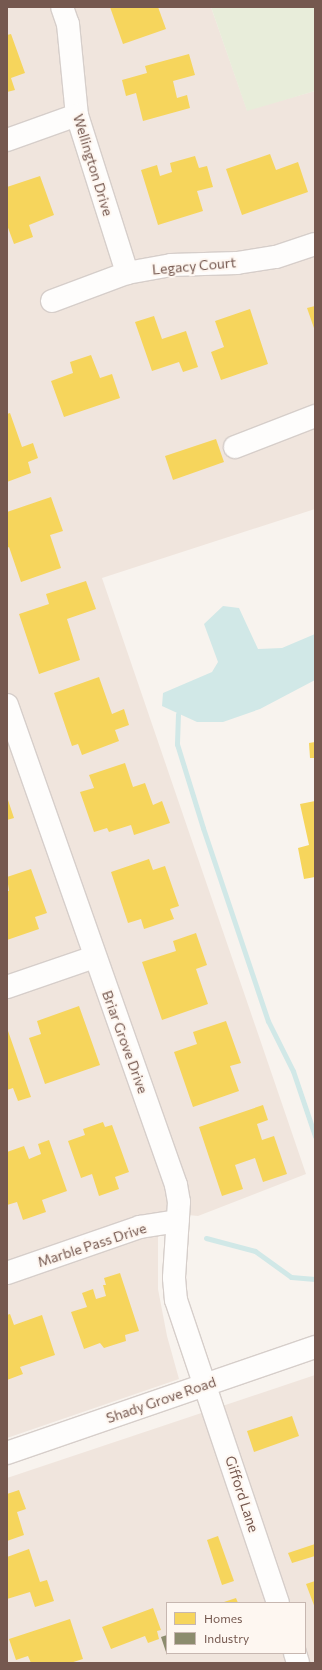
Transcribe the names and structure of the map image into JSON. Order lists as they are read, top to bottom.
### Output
{
  "streets": {
    "street": [
      "Wellington Drive",
      "Legacy Court",
      "Briar Grove Drive",
      "Marble Pass Drive",
      "Shady Grove Road",
      "Gifford Lane"
    ]
  },
  "crossings": [
    ["Wellington Drive", "Legacy Court"],
    ["Briar Grove Drive", "Marble Pass Drive"],
    ["Briar Grove Drive", "Shady Grove Road"],
    ["Briar Grove Drive", "Gifford Lane"],
    ["Shady Grove Road", "Gifford Lane"]
  ],
  "legend": ["Homes", "Industry"]
}
